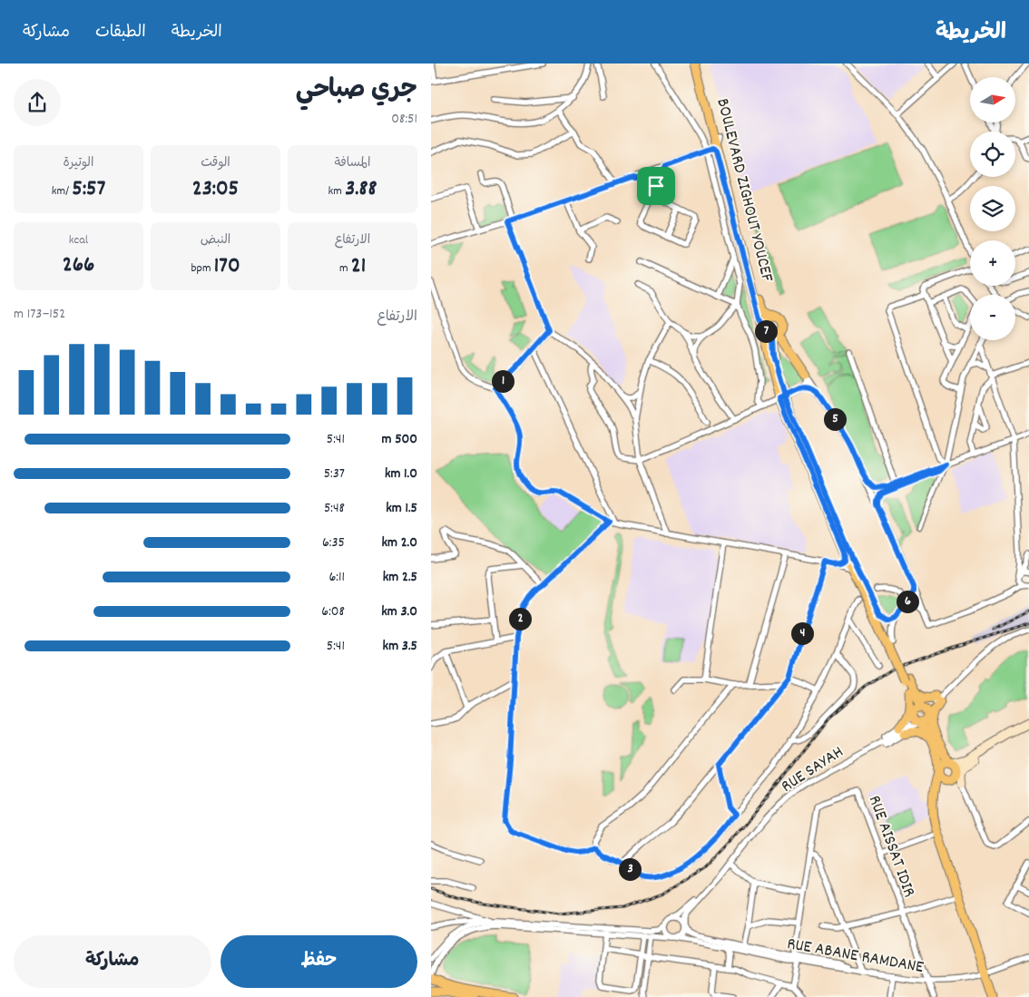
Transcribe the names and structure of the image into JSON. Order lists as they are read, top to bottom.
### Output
{
  "streets": {
    "main road": ["BOULEVARD ZIGHOUT YOUCEF"],
    "street": ["RUE SAYAH", "RUE AISSAT IDIR", "RUE ABANE RAMDANE"]
  },
  "crossings": [
    ["RUE SAYAH", "RUE ABANE RAMDANE"],
    ["RUE AISSAT IDIR", "RUE ABANE RAMDANE"]
  ],
  "north": "right",
  "page": {
    "header": "الخريطة",
    "nav": ["الخريطة", "الطبقات", "مشاركة"],
    "heading": ["جري صباحي", "08:51"],
    "map_buttons": ["+", "−"],
    "stats": [
      ["المسافة", "3.88 km"],
      ["الوقت", "23:05"],
      ["الوتيرة", "5:57 /km"],
      ["الارتفاع", "21 m"],
      ["النبض", "170 bpm"],
      ["kcal", "266"]
    ],
    "chart": ["الارتفاع", "152–173 m"],
    "pins": [
      "7",
      "1",
      "5",
      "6",
      "2",
      "4",
      "3"
    ],
    "list": [
      {
        "name": "500 m",
        "note": "5:41"
      },
      {
        "name": "1.0 km",
        "note": "5:37"
      },
      {
        "name": "1.5 km",
        "note": "5:48"
      },
      {
        "name": "2.0 km",
        "note": "6:35"
      },
      {
        "name": "2.5 km",
        "note": "6:11"
      },
      {
        "name": "3.0 km",
        "note": "6:08"
      },
      {
        "name": "3.5 km",
        "note": "5:41"
      }
    ],
    "buttons": ["حفظ", "مشاركة"]
  }
}
